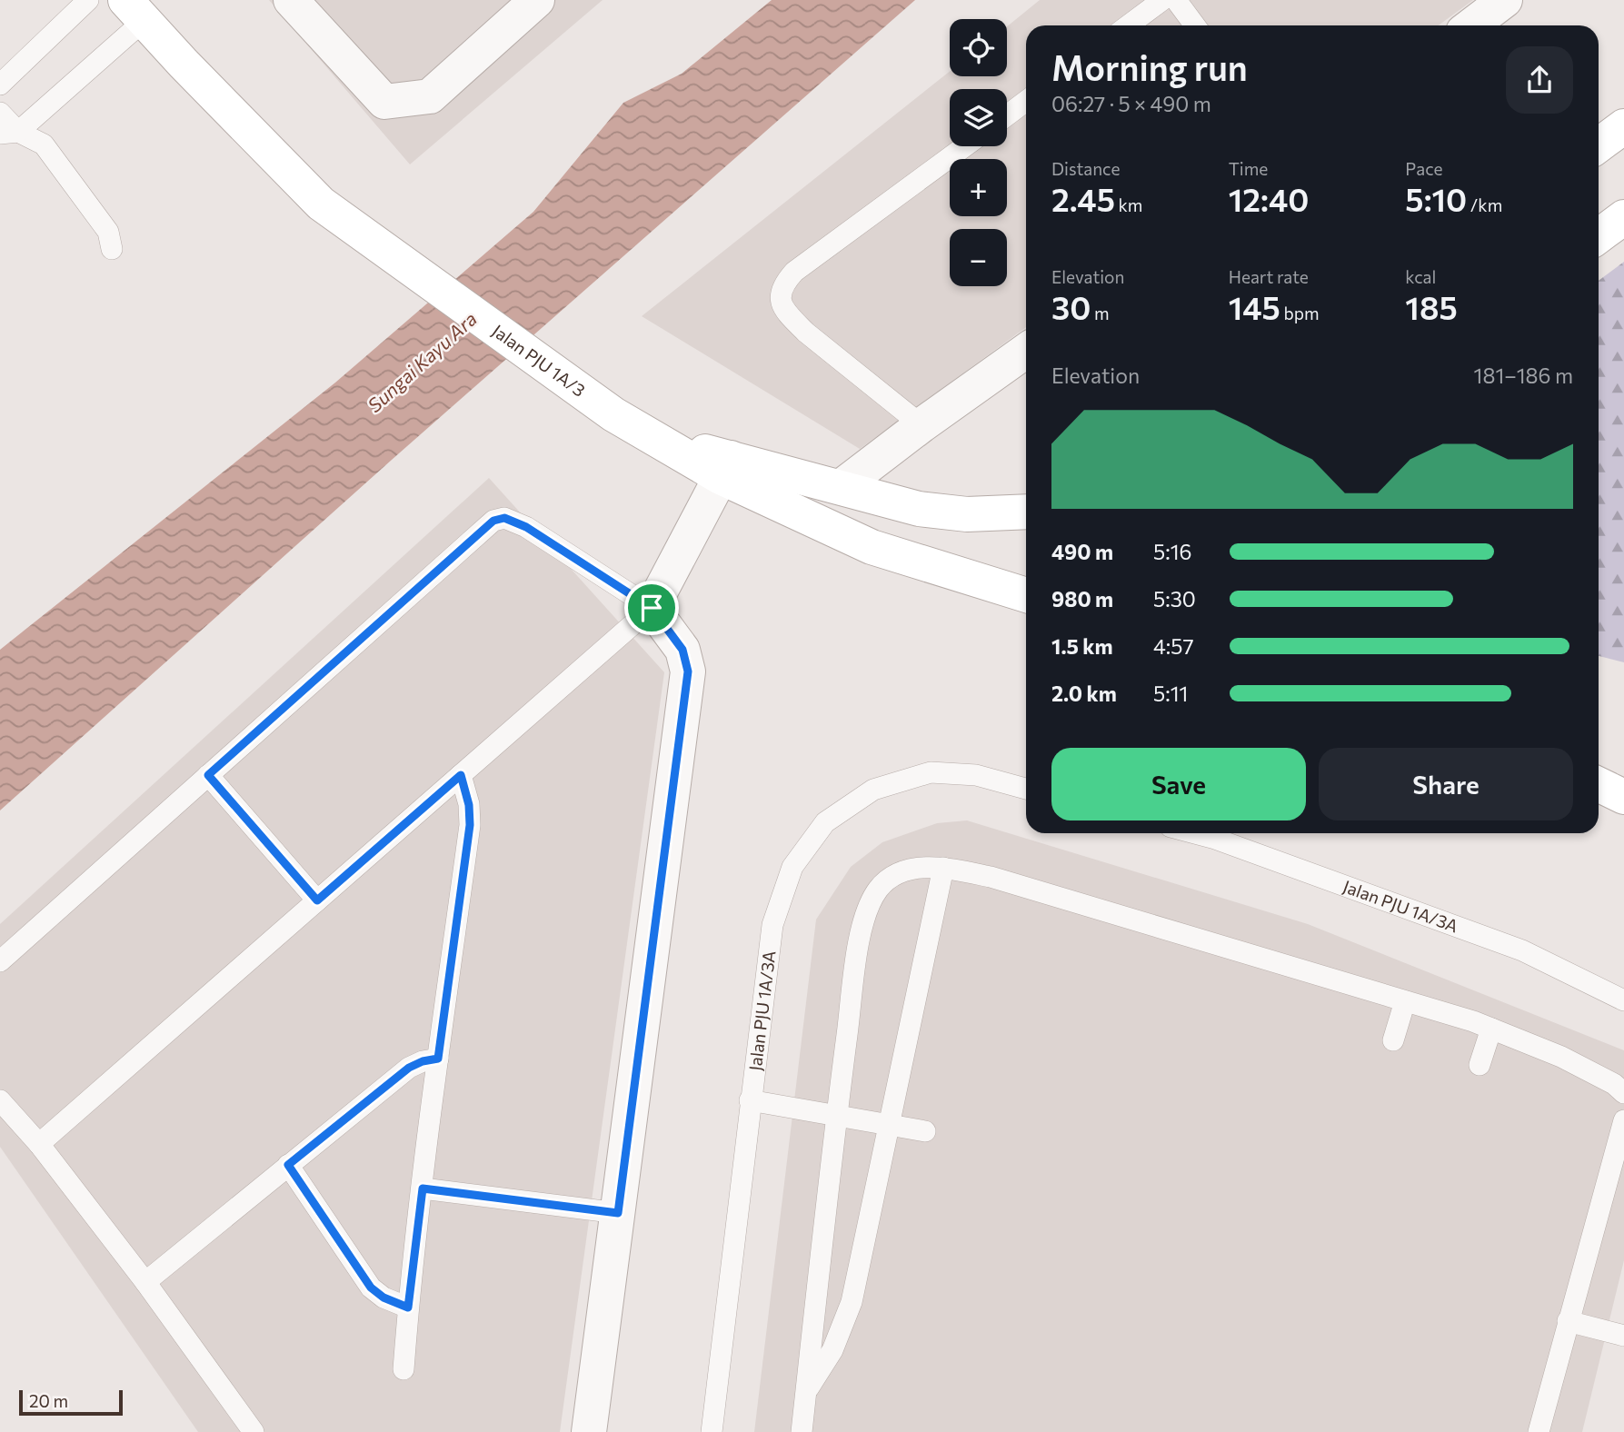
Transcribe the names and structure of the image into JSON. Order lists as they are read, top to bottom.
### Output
{
  "streets": {
    "street": ["Jalan PJU 1A/3"],
    "lane": ["Jalan PJU 1A/3A"]
  },
  "water": ["Sungai Kayu Ara"],
  "scale_bar": "20 m",
  "page": {
    "map_buttons": ["+", "−"],
    "heading": ["Morning run", "06:27 · 5 × 490 m"],
    "stats": [
      ["Distance", "2.45 km"],
      ["Time", "12:40"],
      ["Pace", "5:10 /km"],
      ["Elevation", "30 m"],
      ["Heart rate", "145 bpm"],
      ["kcal", "185"]
    ],
    "chart": ["Elevation", "181–186 m"],
    "list": [
      {
        "name": "490 m",
        "note": "5:16"
      },
      {
        "name": "980 m",
        "note": "5:30"
      },
      {
        "name": "1.5 km",
        "note": "4:57"
      },
      {
        "name": "2.0 km",
        "note": "5:11"
      }
    ],
    "buttons": ["Save", "Share"],
    "scale": "20 m"
  }
}
